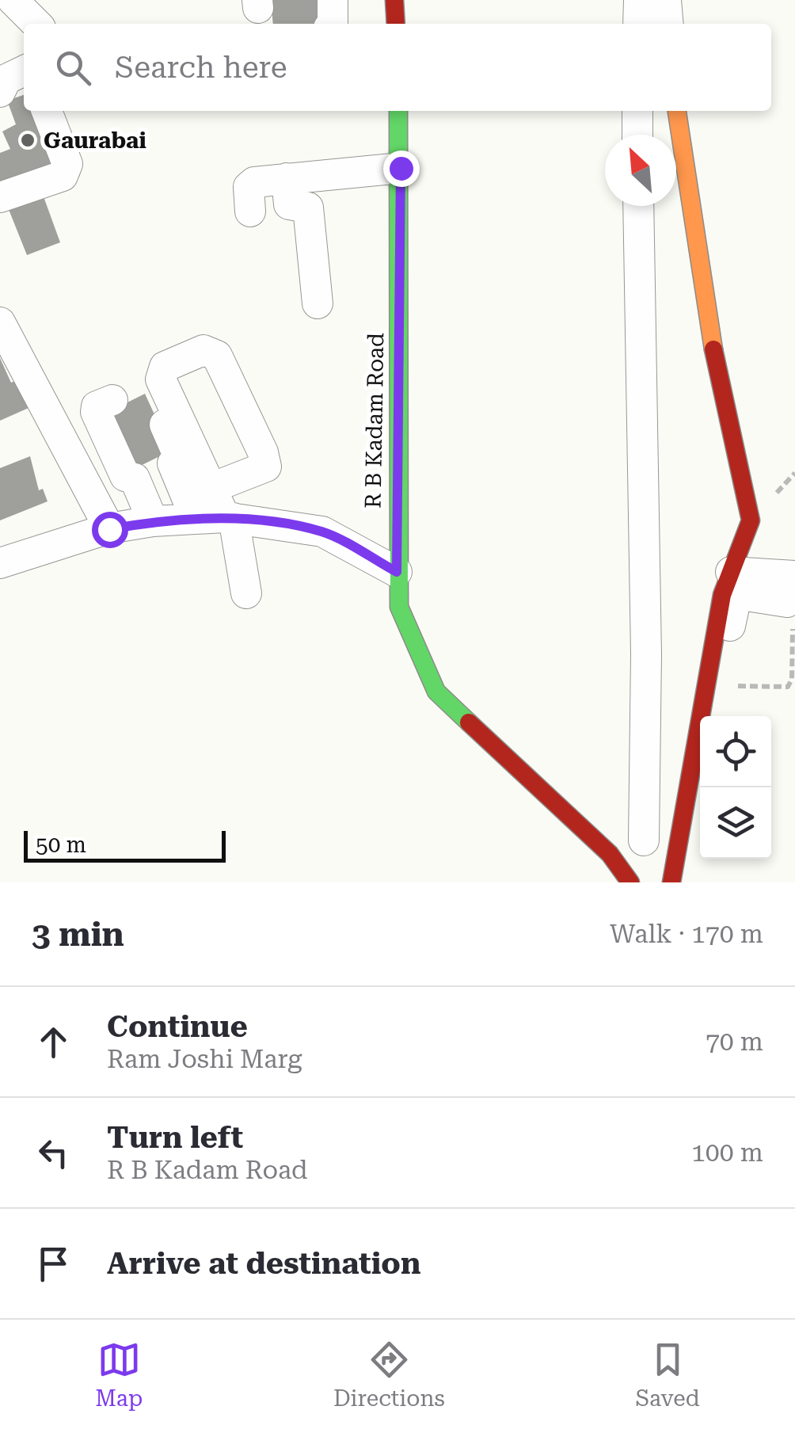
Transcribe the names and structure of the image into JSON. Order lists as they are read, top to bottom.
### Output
{
  "streets": {
    "street": ["R B Kadam Road"]
  },
  "places": ["Gaurabai"],
  "scale_bar": "50 m",
  "north": "top left",
  "page": {
    "search": "Search here",
    "scale": "50 m",
    "heading": ["3 min", "Walk · 170 m"],
    "list": [
      ["Continue", "Ram Joshi Marg", "70 m"],
      ["Turn left", "R B Kadam Road", "100 m"],
      "Arrive at destination"
    ],
    "nav": ["Map", "Directions", "Saved"]
  }
}
